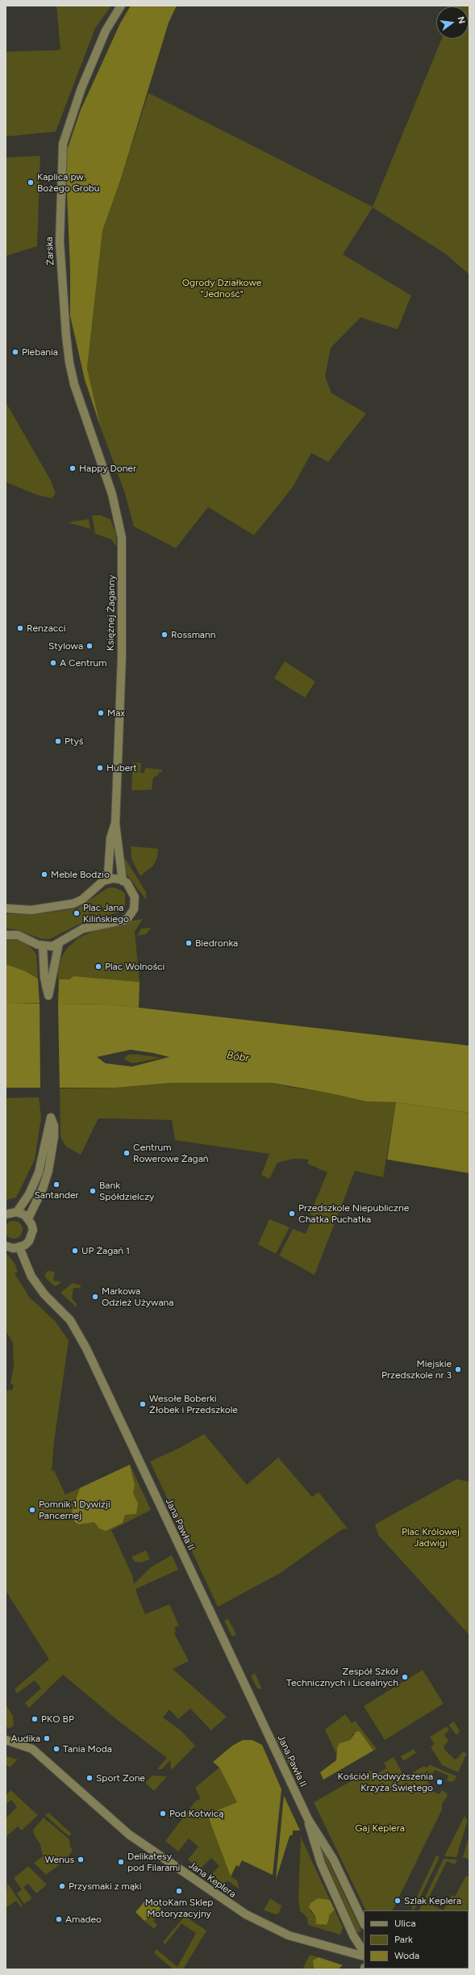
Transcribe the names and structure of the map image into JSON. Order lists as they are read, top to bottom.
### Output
{
  "streets": {
    "main road": [
      "Żarska",
      "Księżnej Żaganny",
      "Jana Pawła II",
      "Jana Keplera"
    ]
  },
  "crossings": [
    ["Żarska", "Księżnej Żaganny"]
  ],
  "water": ["Bóbr"],
  "parks": ["Ogrody Działkowe \"Jedność\"", "Plac Królowej Jadwigi", "Gaj Keplera"],
  "places": [
    "Kaplica pw. Bożego Grobu",
    "Plebania",
    "Happy Doner",
    "Renzacci",
    "Rossmann",
    "Stylowa",
    "A Centrum",
    "Max",
    "Ptyś",
    "Hubert",
    "Meble Bodzio",
    "Plac Jana Kilińskiego",
    "Biedronka",
    "Plac Wolności",
    "Centrum Rowerowe Żagań",
    "Santander",
    "Bank Spółdzielczy",
    "Przedszkole Niepubliczne Chatka Puchatka",
    "UP Żagań 1",
    "Markowa Odzież Używana",
    "Miejskie Przedszkole nr 3",
    "Wesołe Boberki Żłobek i Przedszkole",
    "Pomnik 1 Dywizji Pancernej",
    "Zespół Szkół Technicznych i Licealnych",
    "PKO BP",
    "Audika",
    "Tania Moda",
    "Sport Zone",
    "Kościół Podwyższenia Krzyża Świętego",
    "Pod Kotwicą",
    "Wenus",
    "Delikatesy pod Filarami",
    "Przysmaki z mąki",
    "MotoKam Sklep Motoryzacyjny",
    "Szlak Keplera",
    "Amadeo"
  ],
  "legend": ["Ulica", "Park", "Woda"],
  "north": "right"
}
